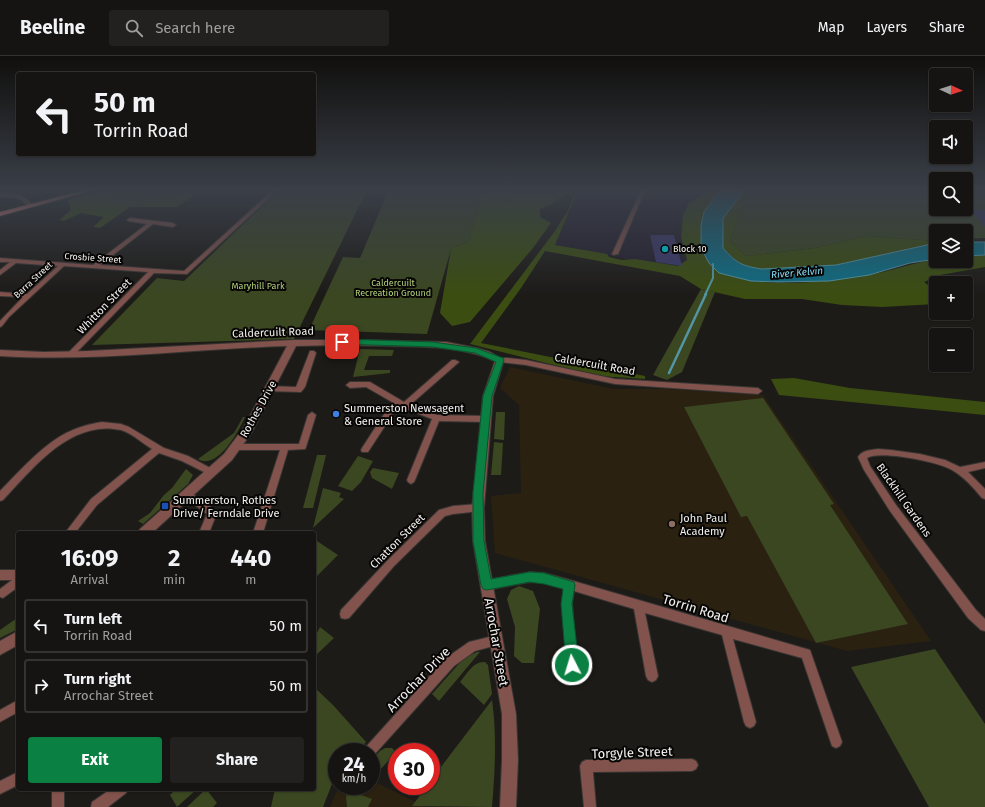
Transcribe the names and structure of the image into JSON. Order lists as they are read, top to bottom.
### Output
{
  "streets": {
    "street": [
      "Crosbie Street",
      "Barra Street",
      "Whitton Street",
      "Caldercuilt Road",
      "Rothes Drive",
      "Blackhill Gardens",
      "Chatton Street",
      "Torrin Road",
      "Arrochar Street",
      "Arrochar Drive",
      "Torgyle Street"
    ]
  },
  "crossings": [
    ["Crosbie Street", "Barra Street"],
    ["Crosbie Street", "Whitton Street"],
    ["Whitton Street", "Caldercuilt Road"],
    ["Caldercuilt Road", "Rothes Drive"],
    ["Caldercuilt Road", "Arrochar Street"],
    ["Chatton Street", "Arrochar Street"],
    ["Torrin Road", "Arrochar Street"],
    ["Arrochar Street", "Arrochar Drive"]
  ],
  "water": ["River Kelvin"],
  "parks": ["Caldercuilt Recreation Ground", "Maryhill Park"],
  "places": {
    "other": ["Block 10", "Summerston Newsagent & General Store", "John Paul Academy"],
    "transit": ["Summerston, Rothes Drive/ Ferndale Drive"]
  },
  "north": "right",
  "page": {
    "header": "Beeline",
    "search": "Search here",
    "nav": ["Map", "Layers", "Share"],
    "map_buttons": ["+", "−"],
    "turn": ["50 m", "Torrin Road"],
    "eta": [
      "16:09",
      "Arrival",
      "2",
      "min",
      "440",
      "m"
    ],
    "list": [
      {
        "name": "Turn left",
        "note": "Torrin Road",
        "value": "50 m"
      },
      {
        "name": "Turn right",
        "note": "Arrochar Street",
        "value": "50 m"
      }
    ],
    "buttons": ["Exit", "Share"],
    "speed": "24 km/h",
    "limit": "30"
  }
}
